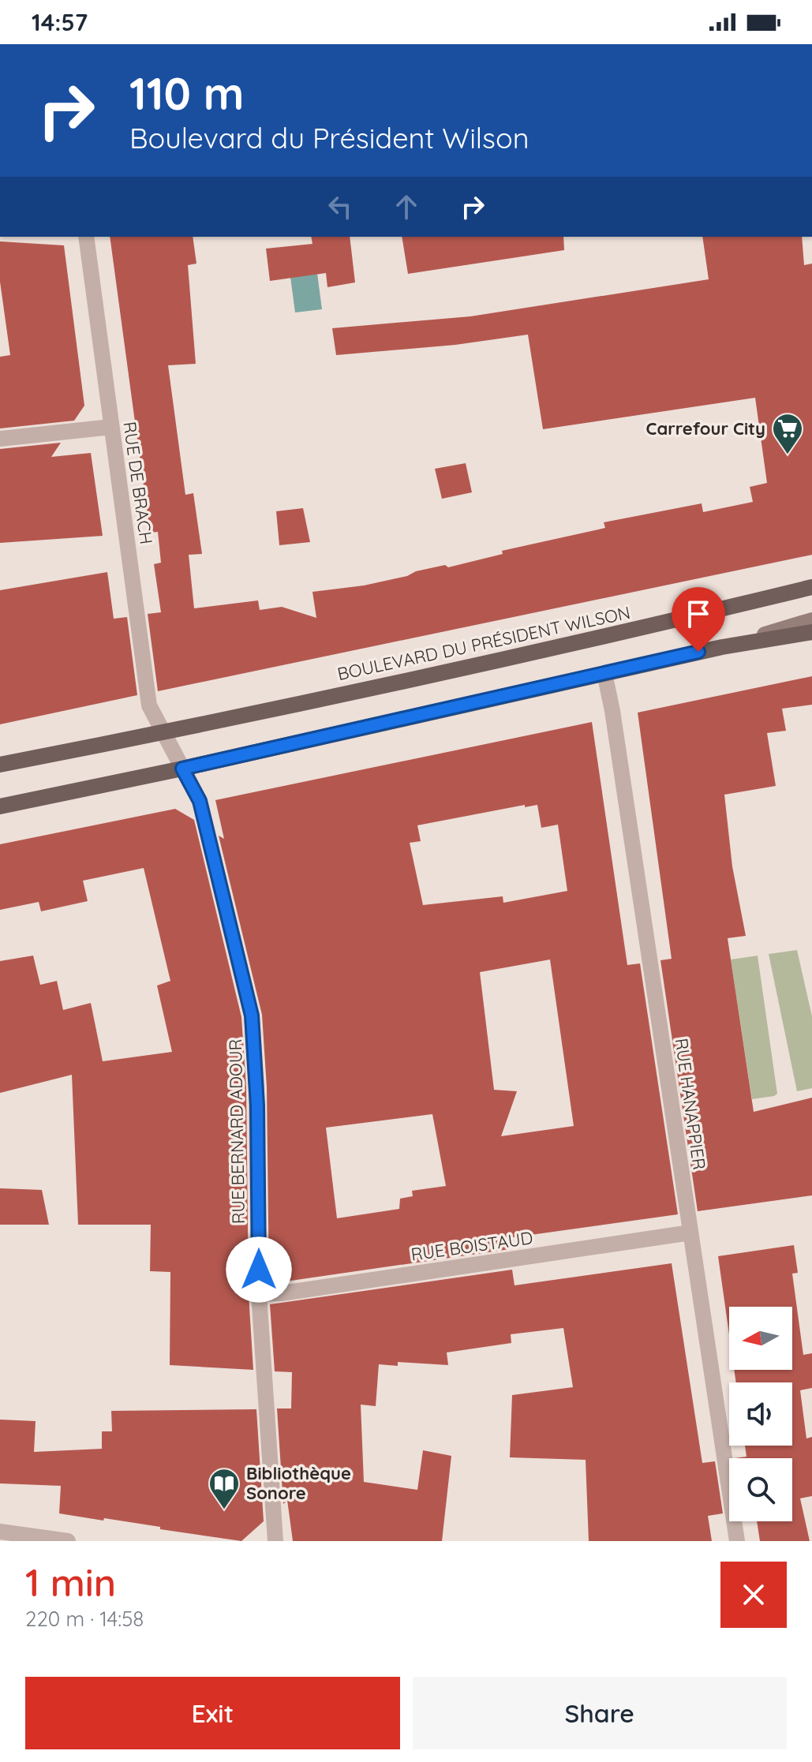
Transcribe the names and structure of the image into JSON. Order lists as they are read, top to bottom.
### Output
{
  "streets": {
    "main road": ["BOULEVARD DU PRÉSIDENT WILSON"],
    "street": [
      "RUE DE BRACH",
      "RUE HANAPPIER",
      "RUE BERNARD ADOUR",
      "RUE BOISTAUD"
    ]
  },
  "crossings": [
    ["RUE DE BRACH", "BOULEVARD DU PRÉSIDENT WILSON"],
    ["RUE HANAPPIER", "RUE BOISTAUD"],
    ["RUE BERNARD ADOUR", "RUE BOISTAUD"]
  ],
  "places": {
    "supermarket": ["Carrefour City"],
    "library": ["Bibliothèque Sonore"]
  },
  "north": "left",
  "page": {
    "status": "14:57",
    "turn": ["110 m", "Boulevard du Président Wilson"],
    "heading": ["1 min", "220 m · 14:58"],
    "buttons": ["Exit", "Share"]
  }
}
